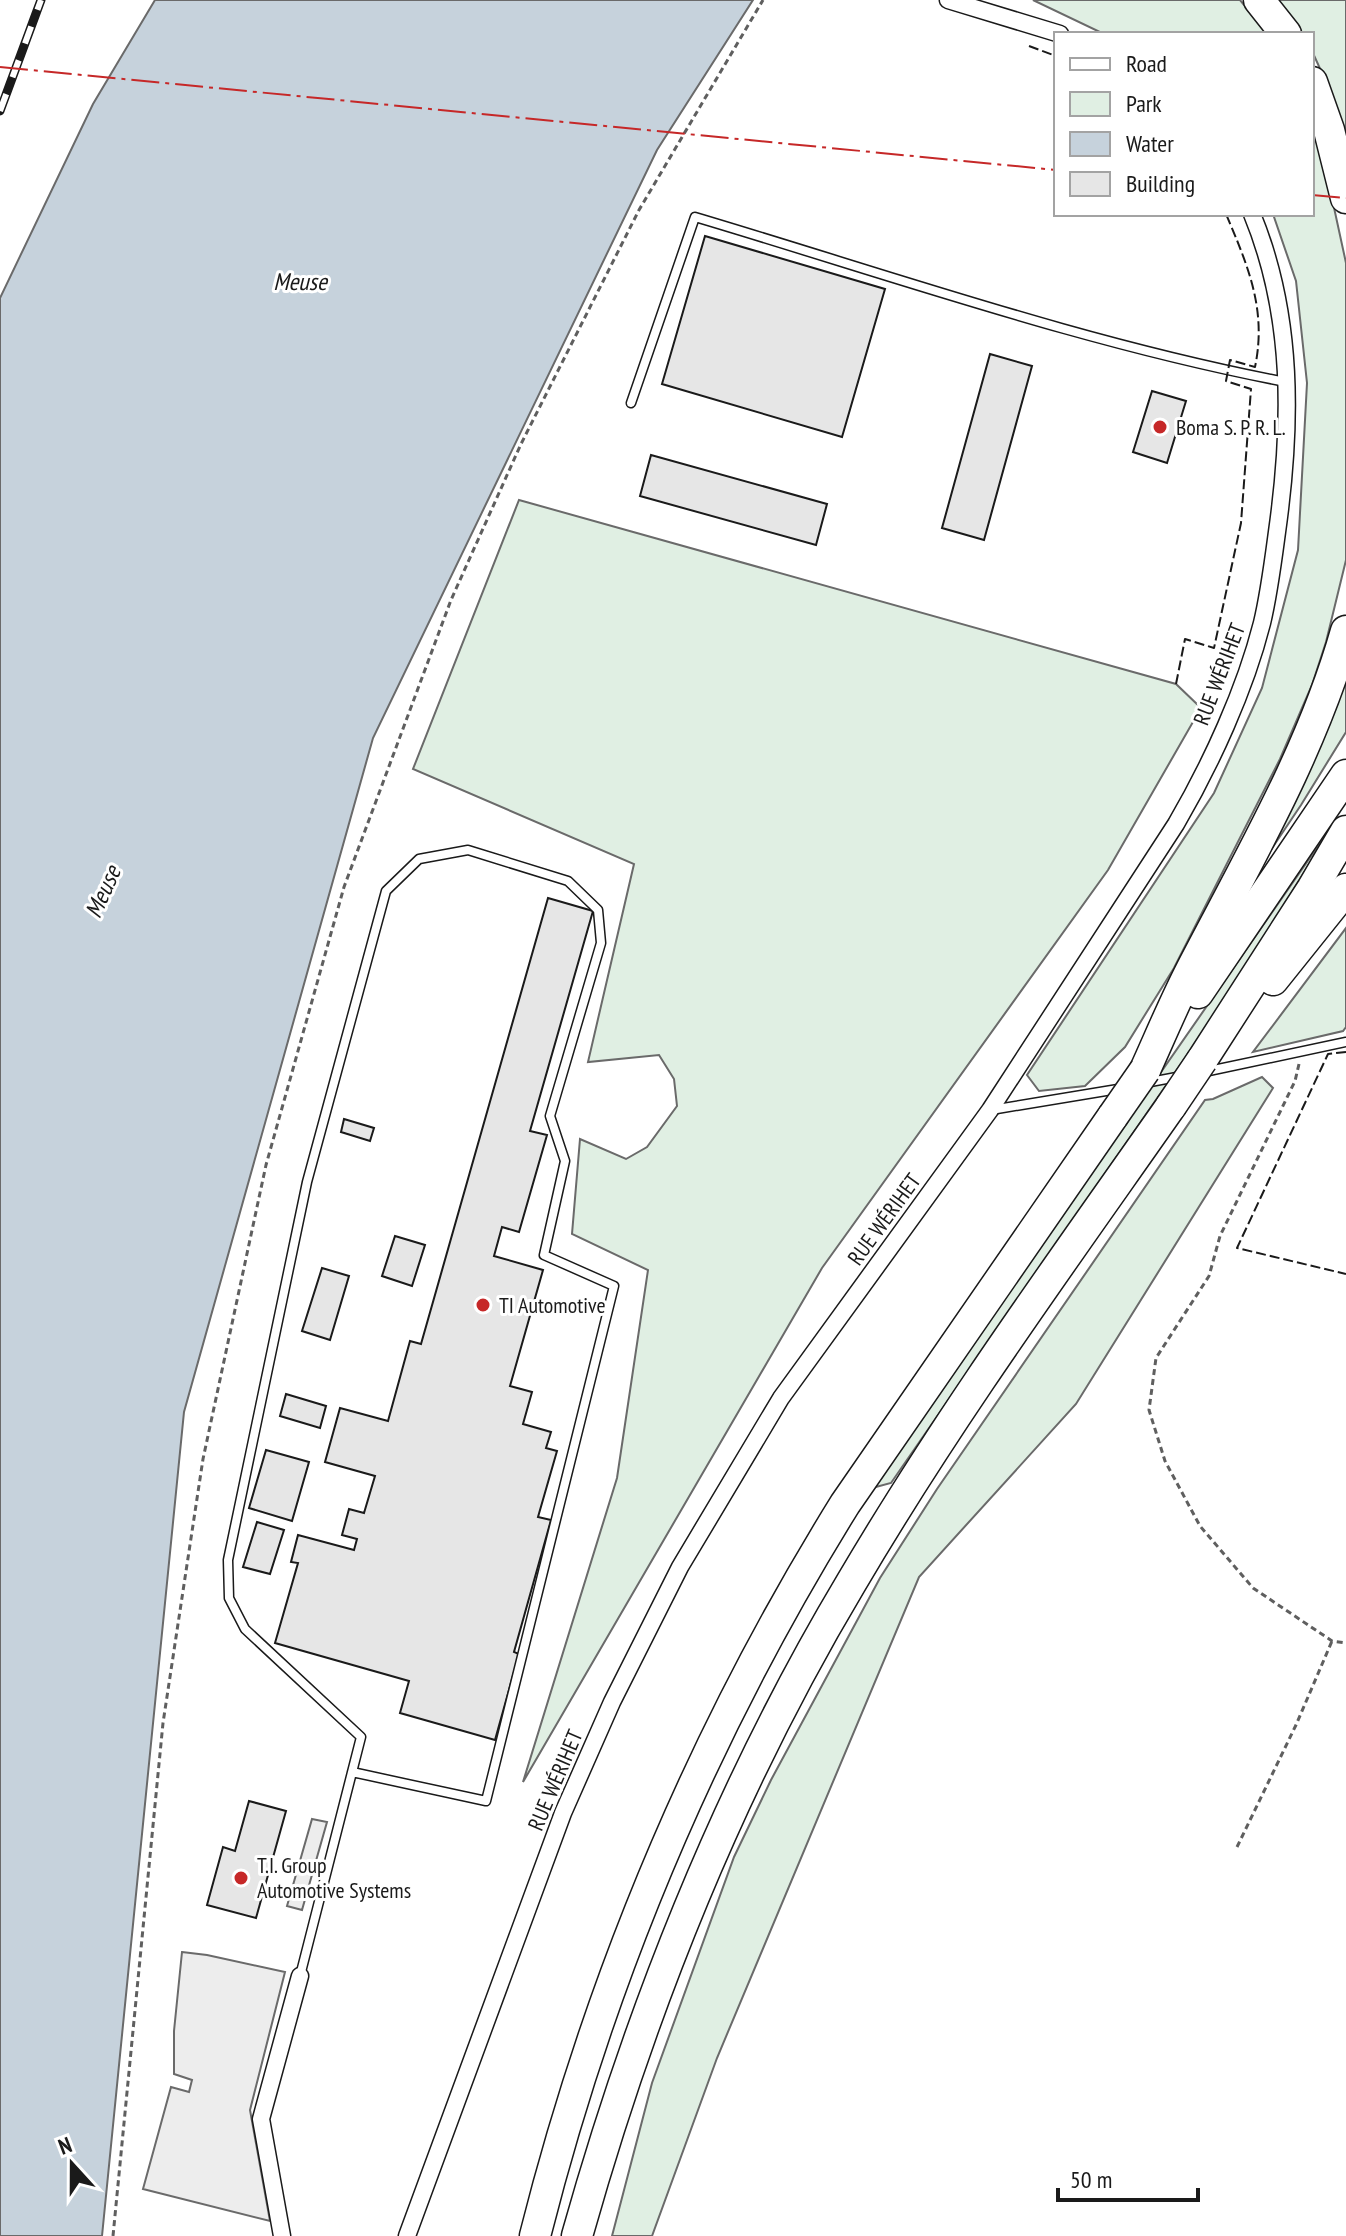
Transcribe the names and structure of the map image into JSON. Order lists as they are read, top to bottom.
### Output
{
  "streets": {
    "street": ["RUE WÉRIHET"]
  },
  "water": ["Meuse"],
  "places": ["Boma S. P. R. L.", "TI Automotive", "T.I. Group Automotive Systems"],
  "legend": [
    "Road",
    "Park",
    "Water",
    "Building"
  ],
  "scale_bar": "50 m",
  "north": "top"
}
